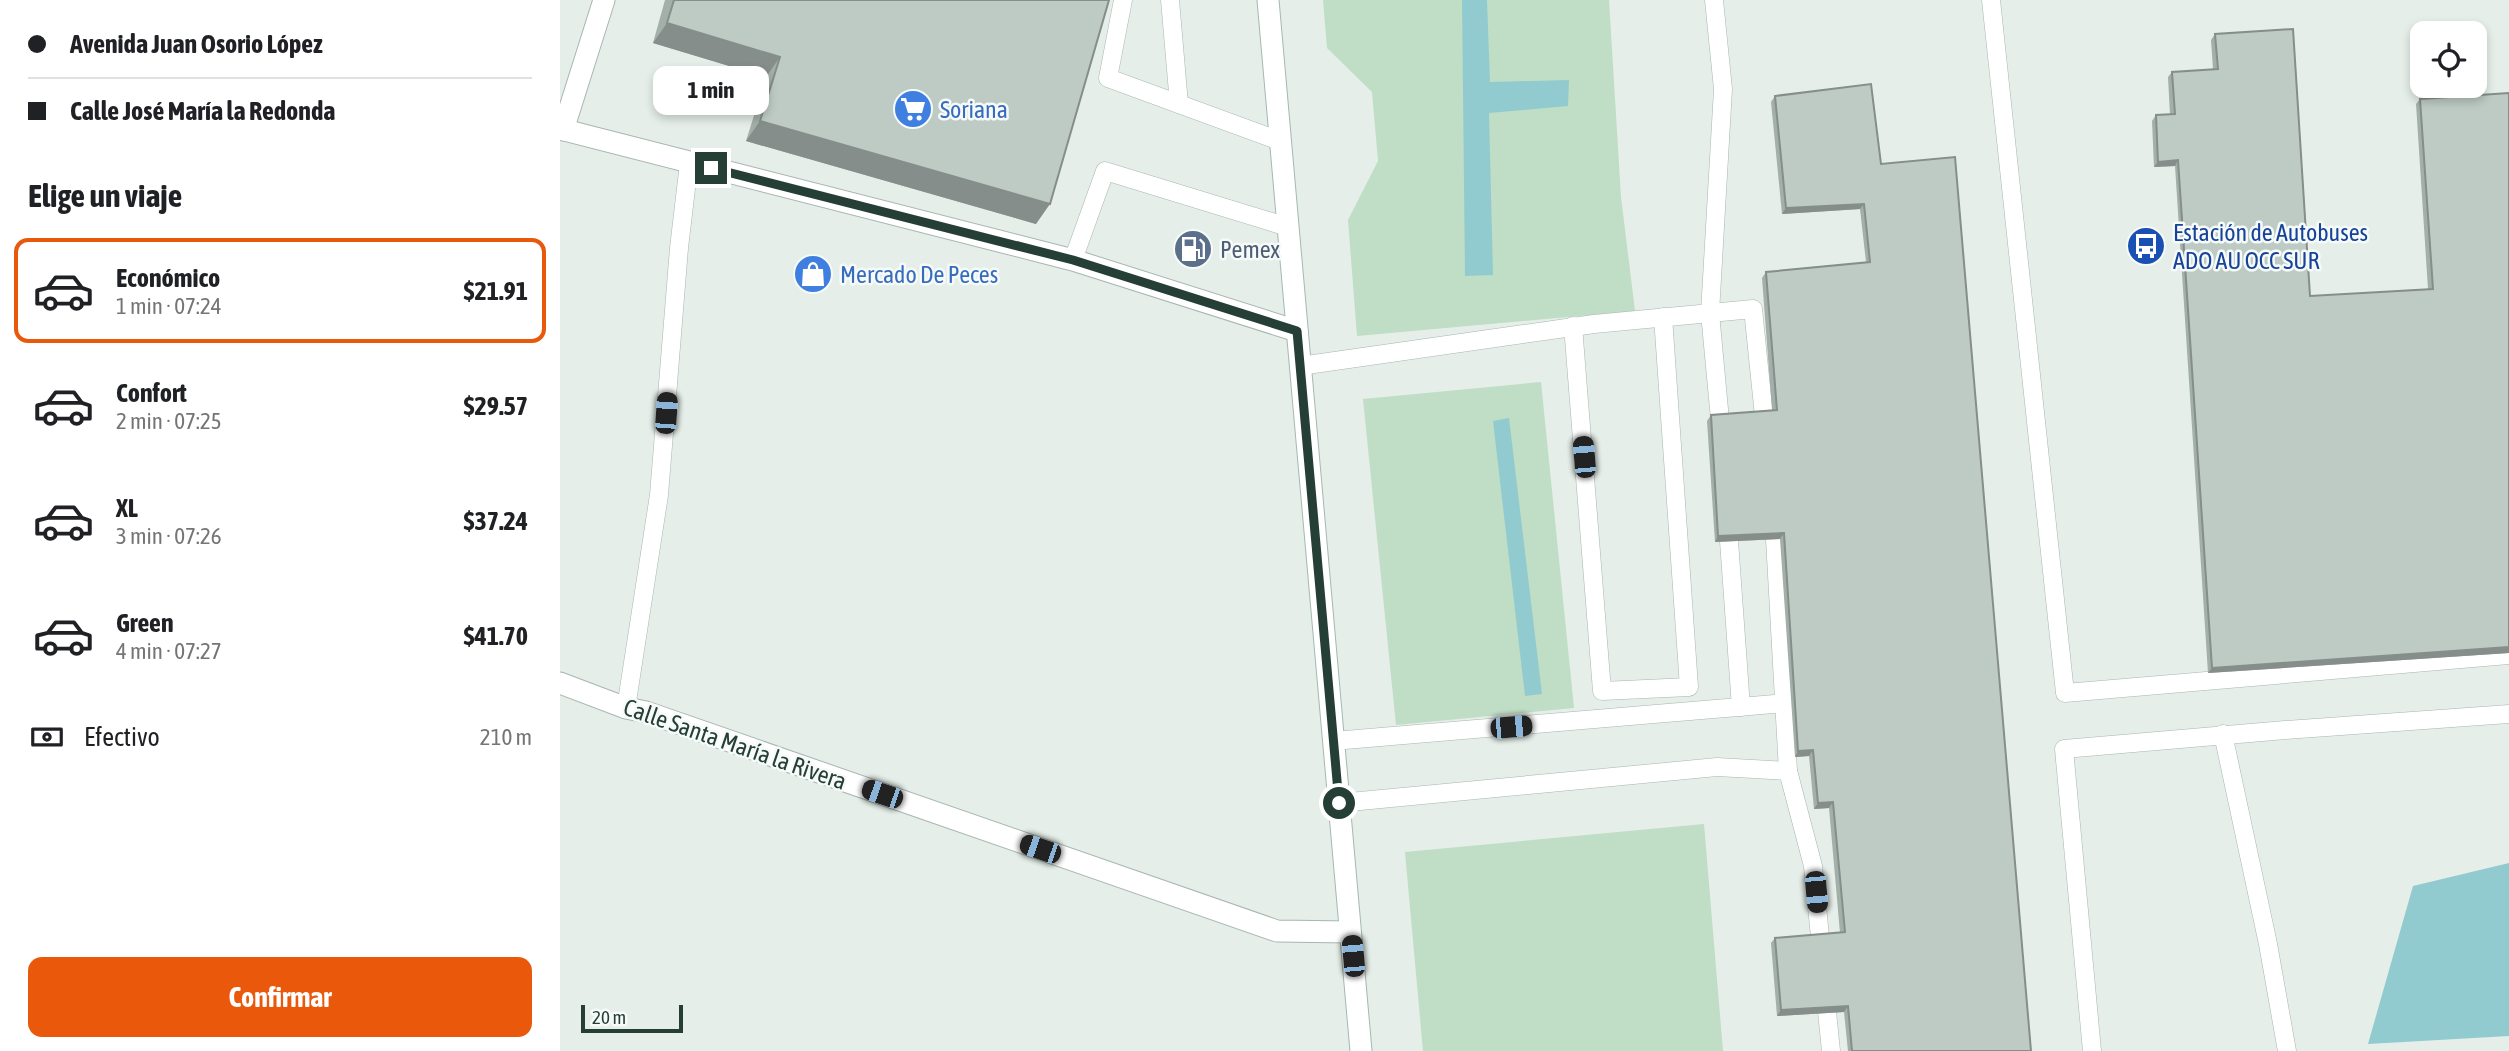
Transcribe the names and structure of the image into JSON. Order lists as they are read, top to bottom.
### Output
{
  "streets": {
    "street": ["Calle Santa María la Rivera"]
  },
  "places": {
    "supermarket": ["Soriana"],
    "bus stop": ["Estación de Autobuses ADO AU OCC SUR"],
    "fuel station": ["Pemex"],
    "shop": ["Mercado De Peces"]
  },
  "scale_bar": "20 m",
  "page": {
    "banner": ["Avenida Juan Osorio López", "Calle José María la Redonda"],
    "bubble": "1 min",
    "heading": "Elige un viaje",
    "list": [
      {
        "name": "Económico",
        "note": "1 min · 07:24",
        "value": "$21.91"
      },
      {
        "name": "Confort",
        "note": "2 min · 07:25",
        "value": "$29.57"
      },
      {
        "name": "XL",
        "note": "3 min · 07:26",
        "value": "$37.24"
      },
      {
        "name": "Green",
        "note": "4 min · 07:27",
        "value": "$41.70"
      }
    ],
    "pay": ["Efectivo", "210 m"],
    "buttons": "Confirmar",
    "scale": "20 m"
  }
}
